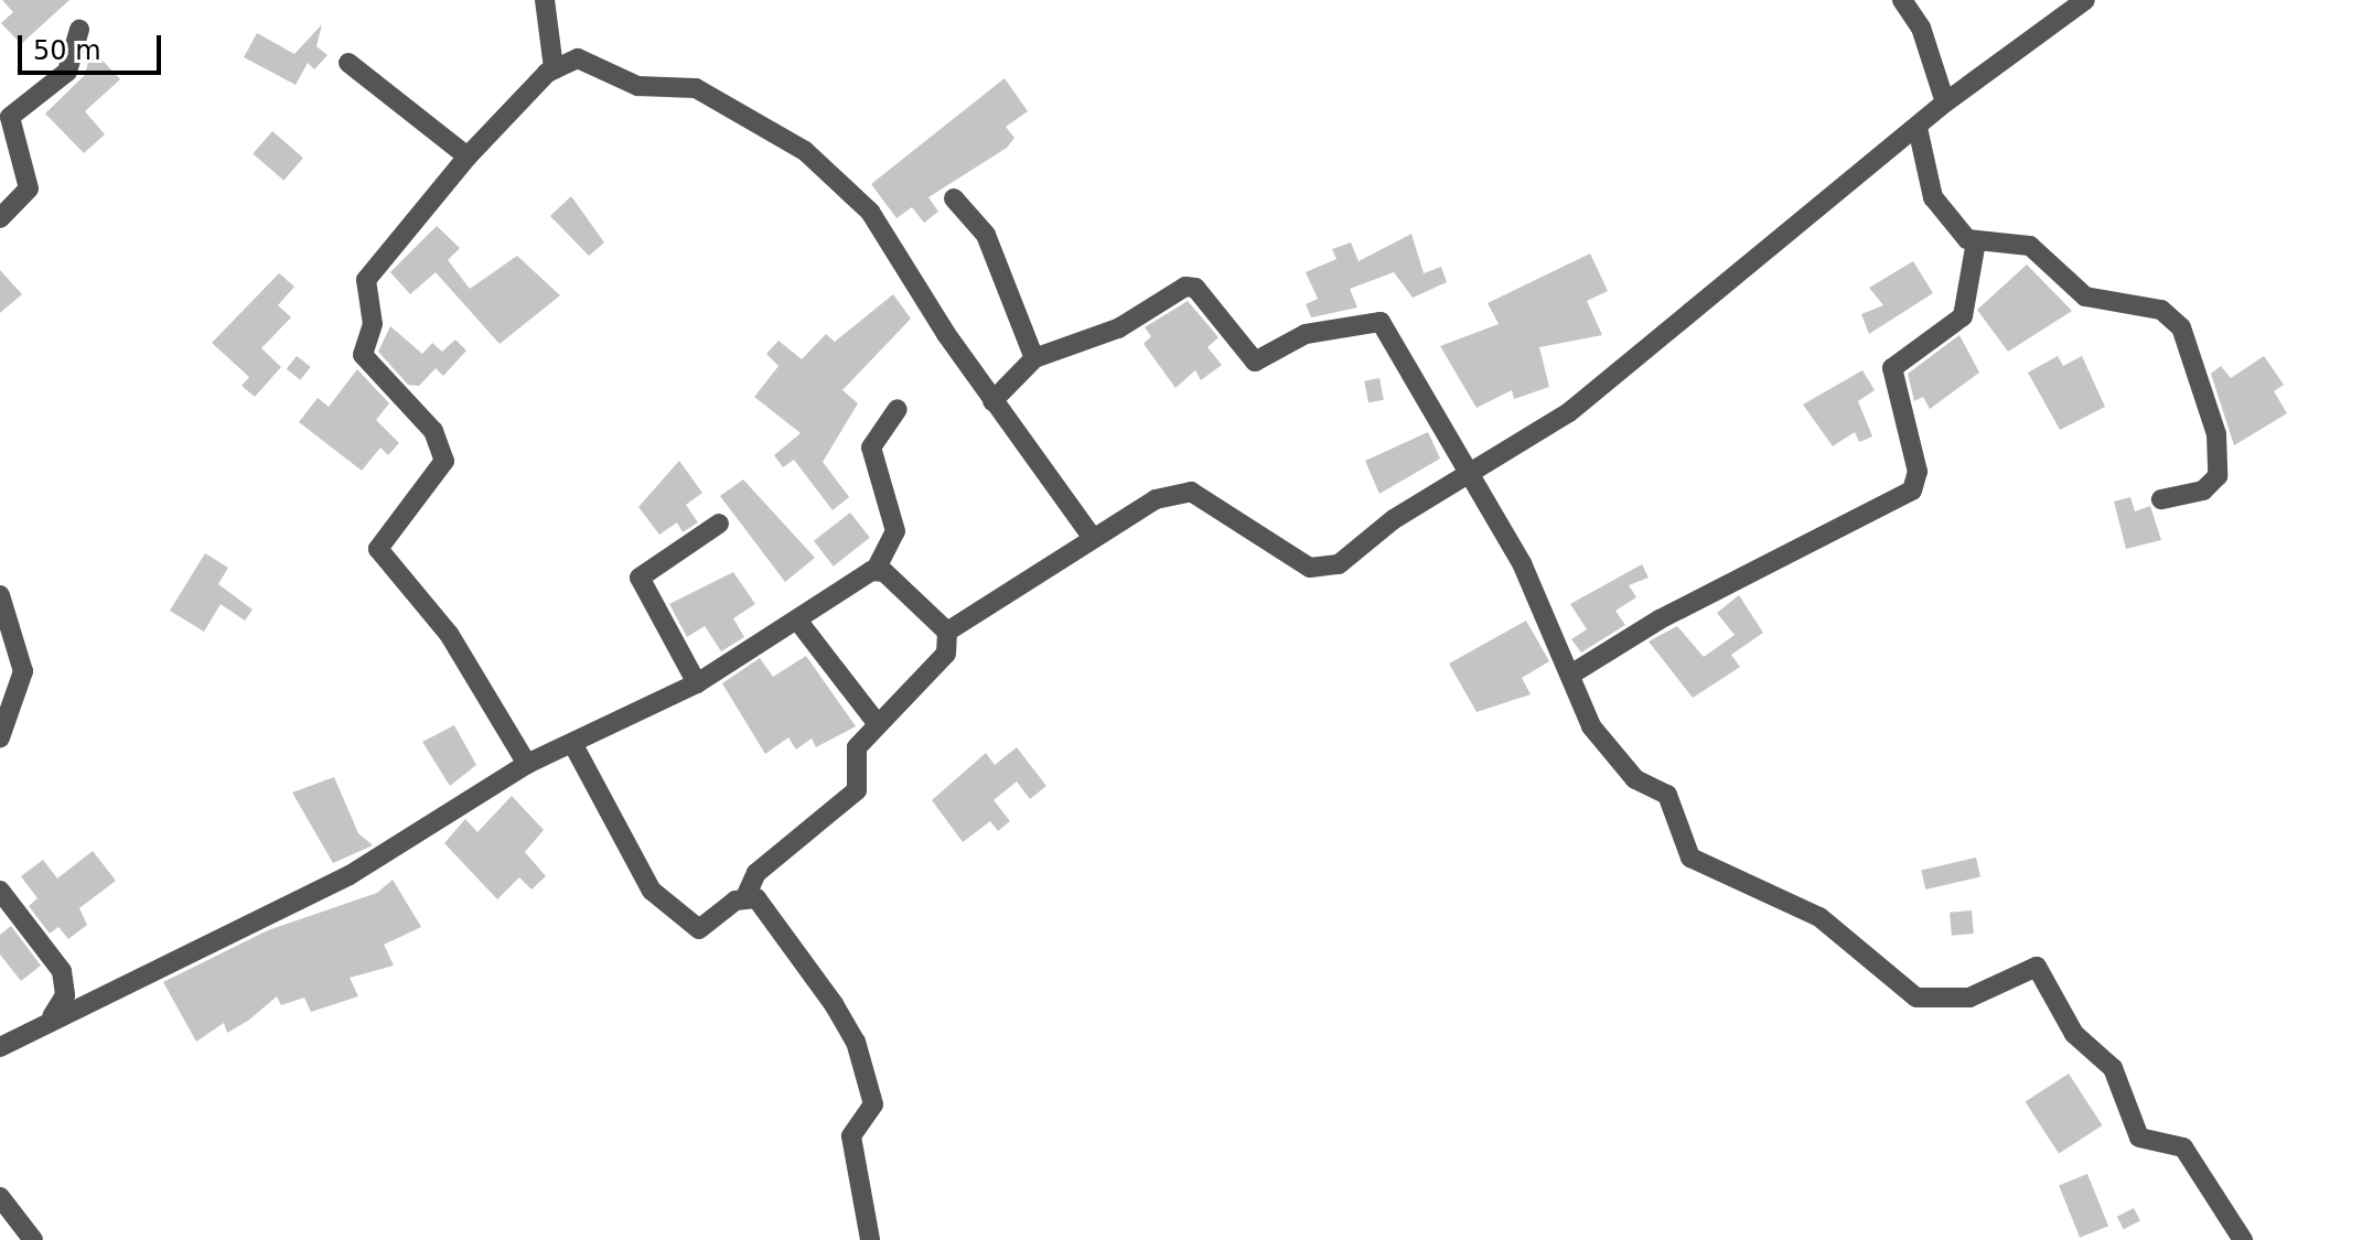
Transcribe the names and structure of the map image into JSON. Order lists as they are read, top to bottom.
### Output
{
  "scale_bar": "50 m"
}
